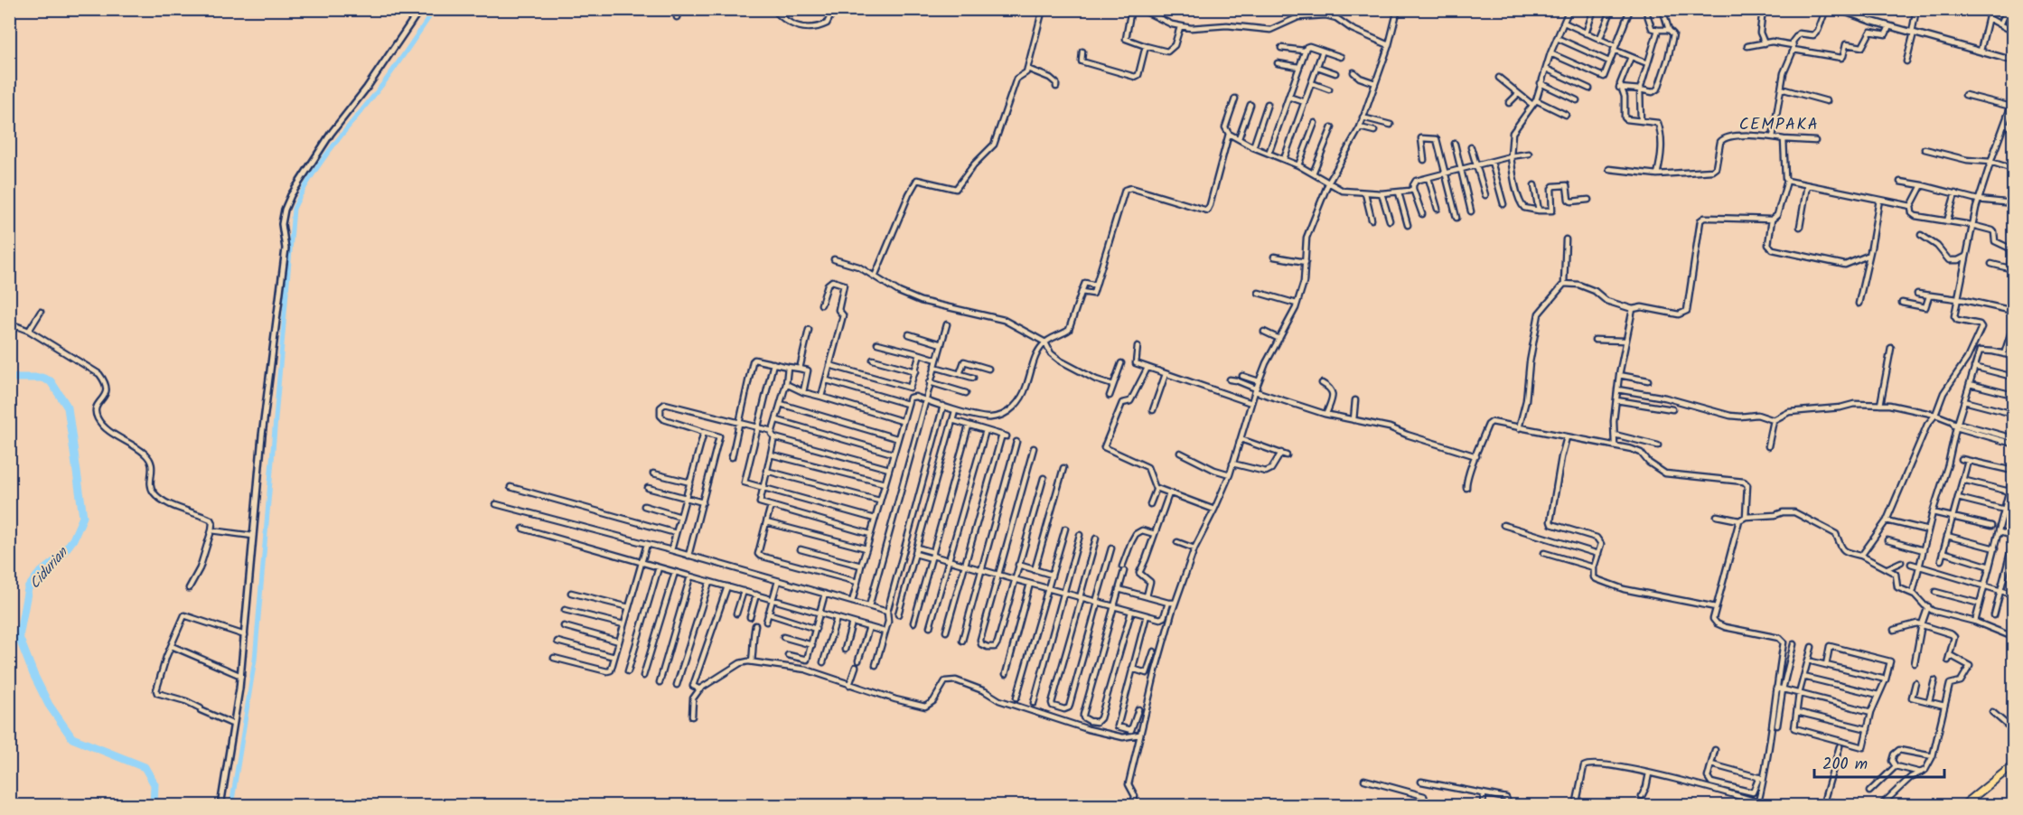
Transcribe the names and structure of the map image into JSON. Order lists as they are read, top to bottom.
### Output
{
  "districts": ["CEMPAKA"],
  "water": ["Cidurian"],
  "scale_bar": "200 m"
}
